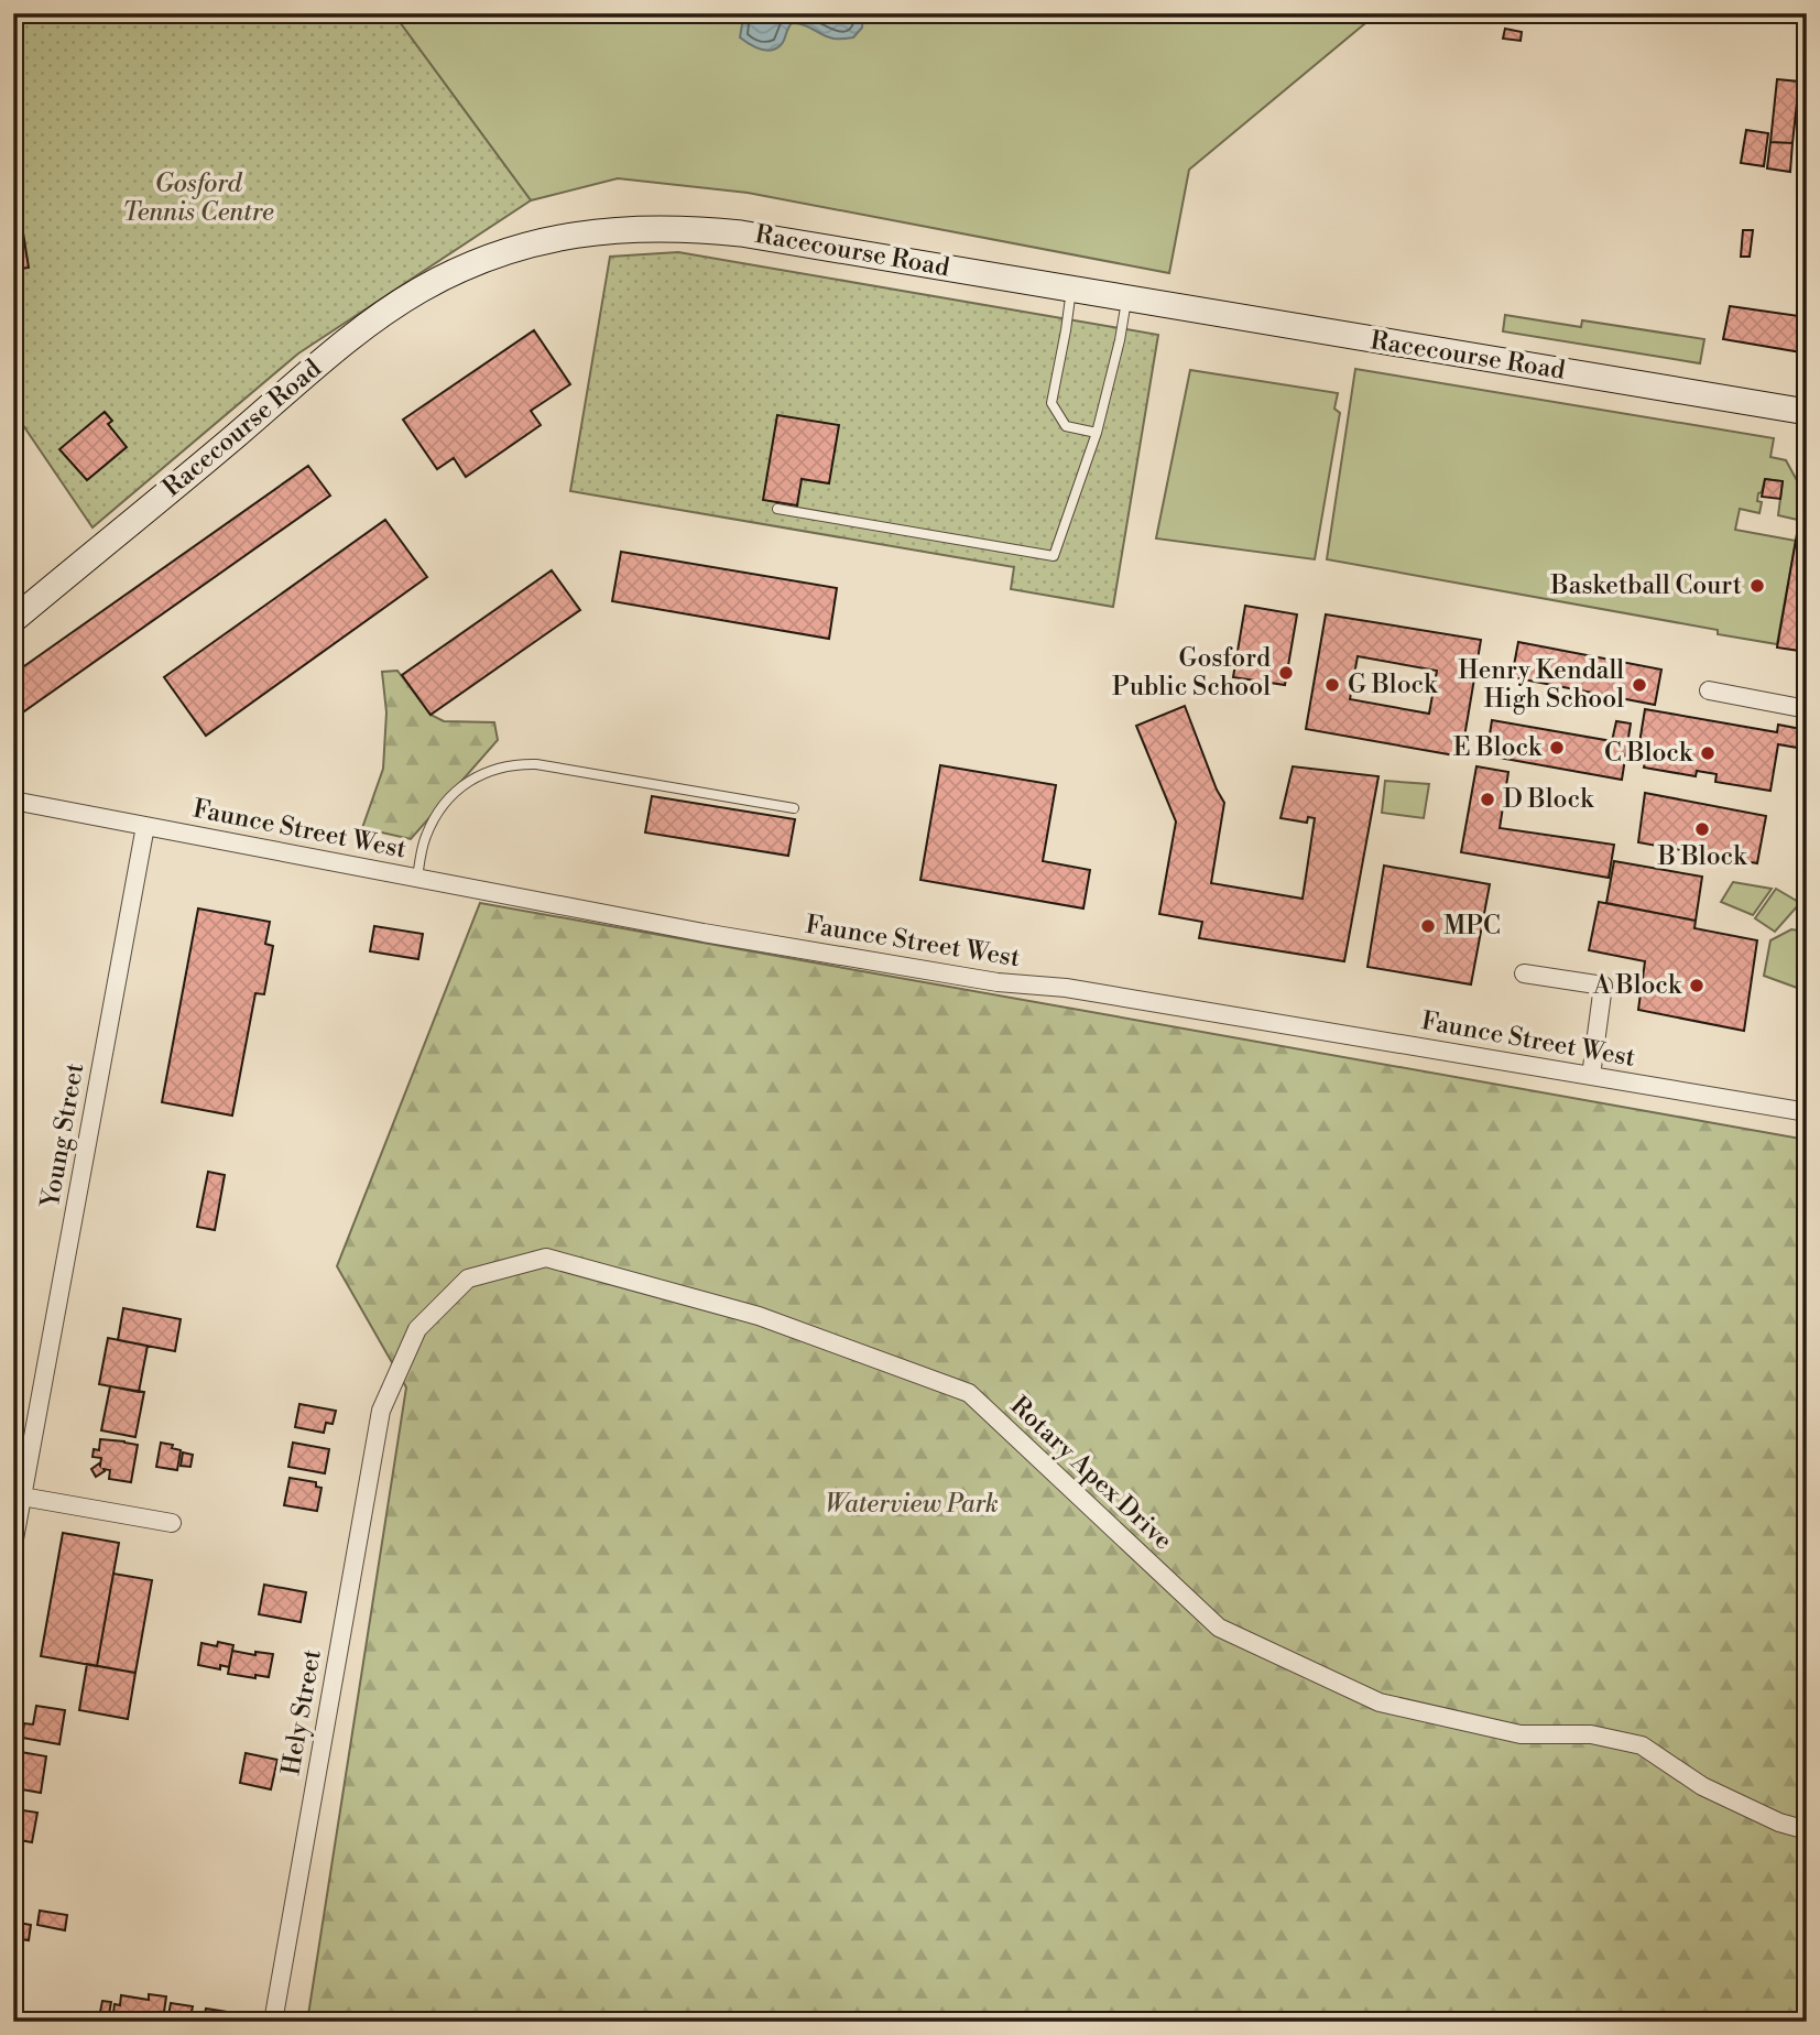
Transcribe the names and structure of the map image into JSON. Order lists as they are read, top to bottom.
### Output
{
  "streets": {
    "main road": ["Racecourse Road"],
    "street": [
      "Faunce Street West",
      "Young Street",
      "Rotary Apex Drive",
      "Hely Street"
    ]
  },
  "crossings": [
    ["Faunce Street West", "Young Street"],
    ["Rotary Apex Drive", "Hely Street"]
  ],
  "parks": ["Gosford Tennis Centre", "Waterview Park"],
  "places": [
    "Basketball Court",
    "Gosford Public School",
    "G Block",
    "Henry Kendall High School",
    "E Block",
    "C Block",
    "D Block",
    "B Block",
    "MPC",
    "A Block"
  ]
}
